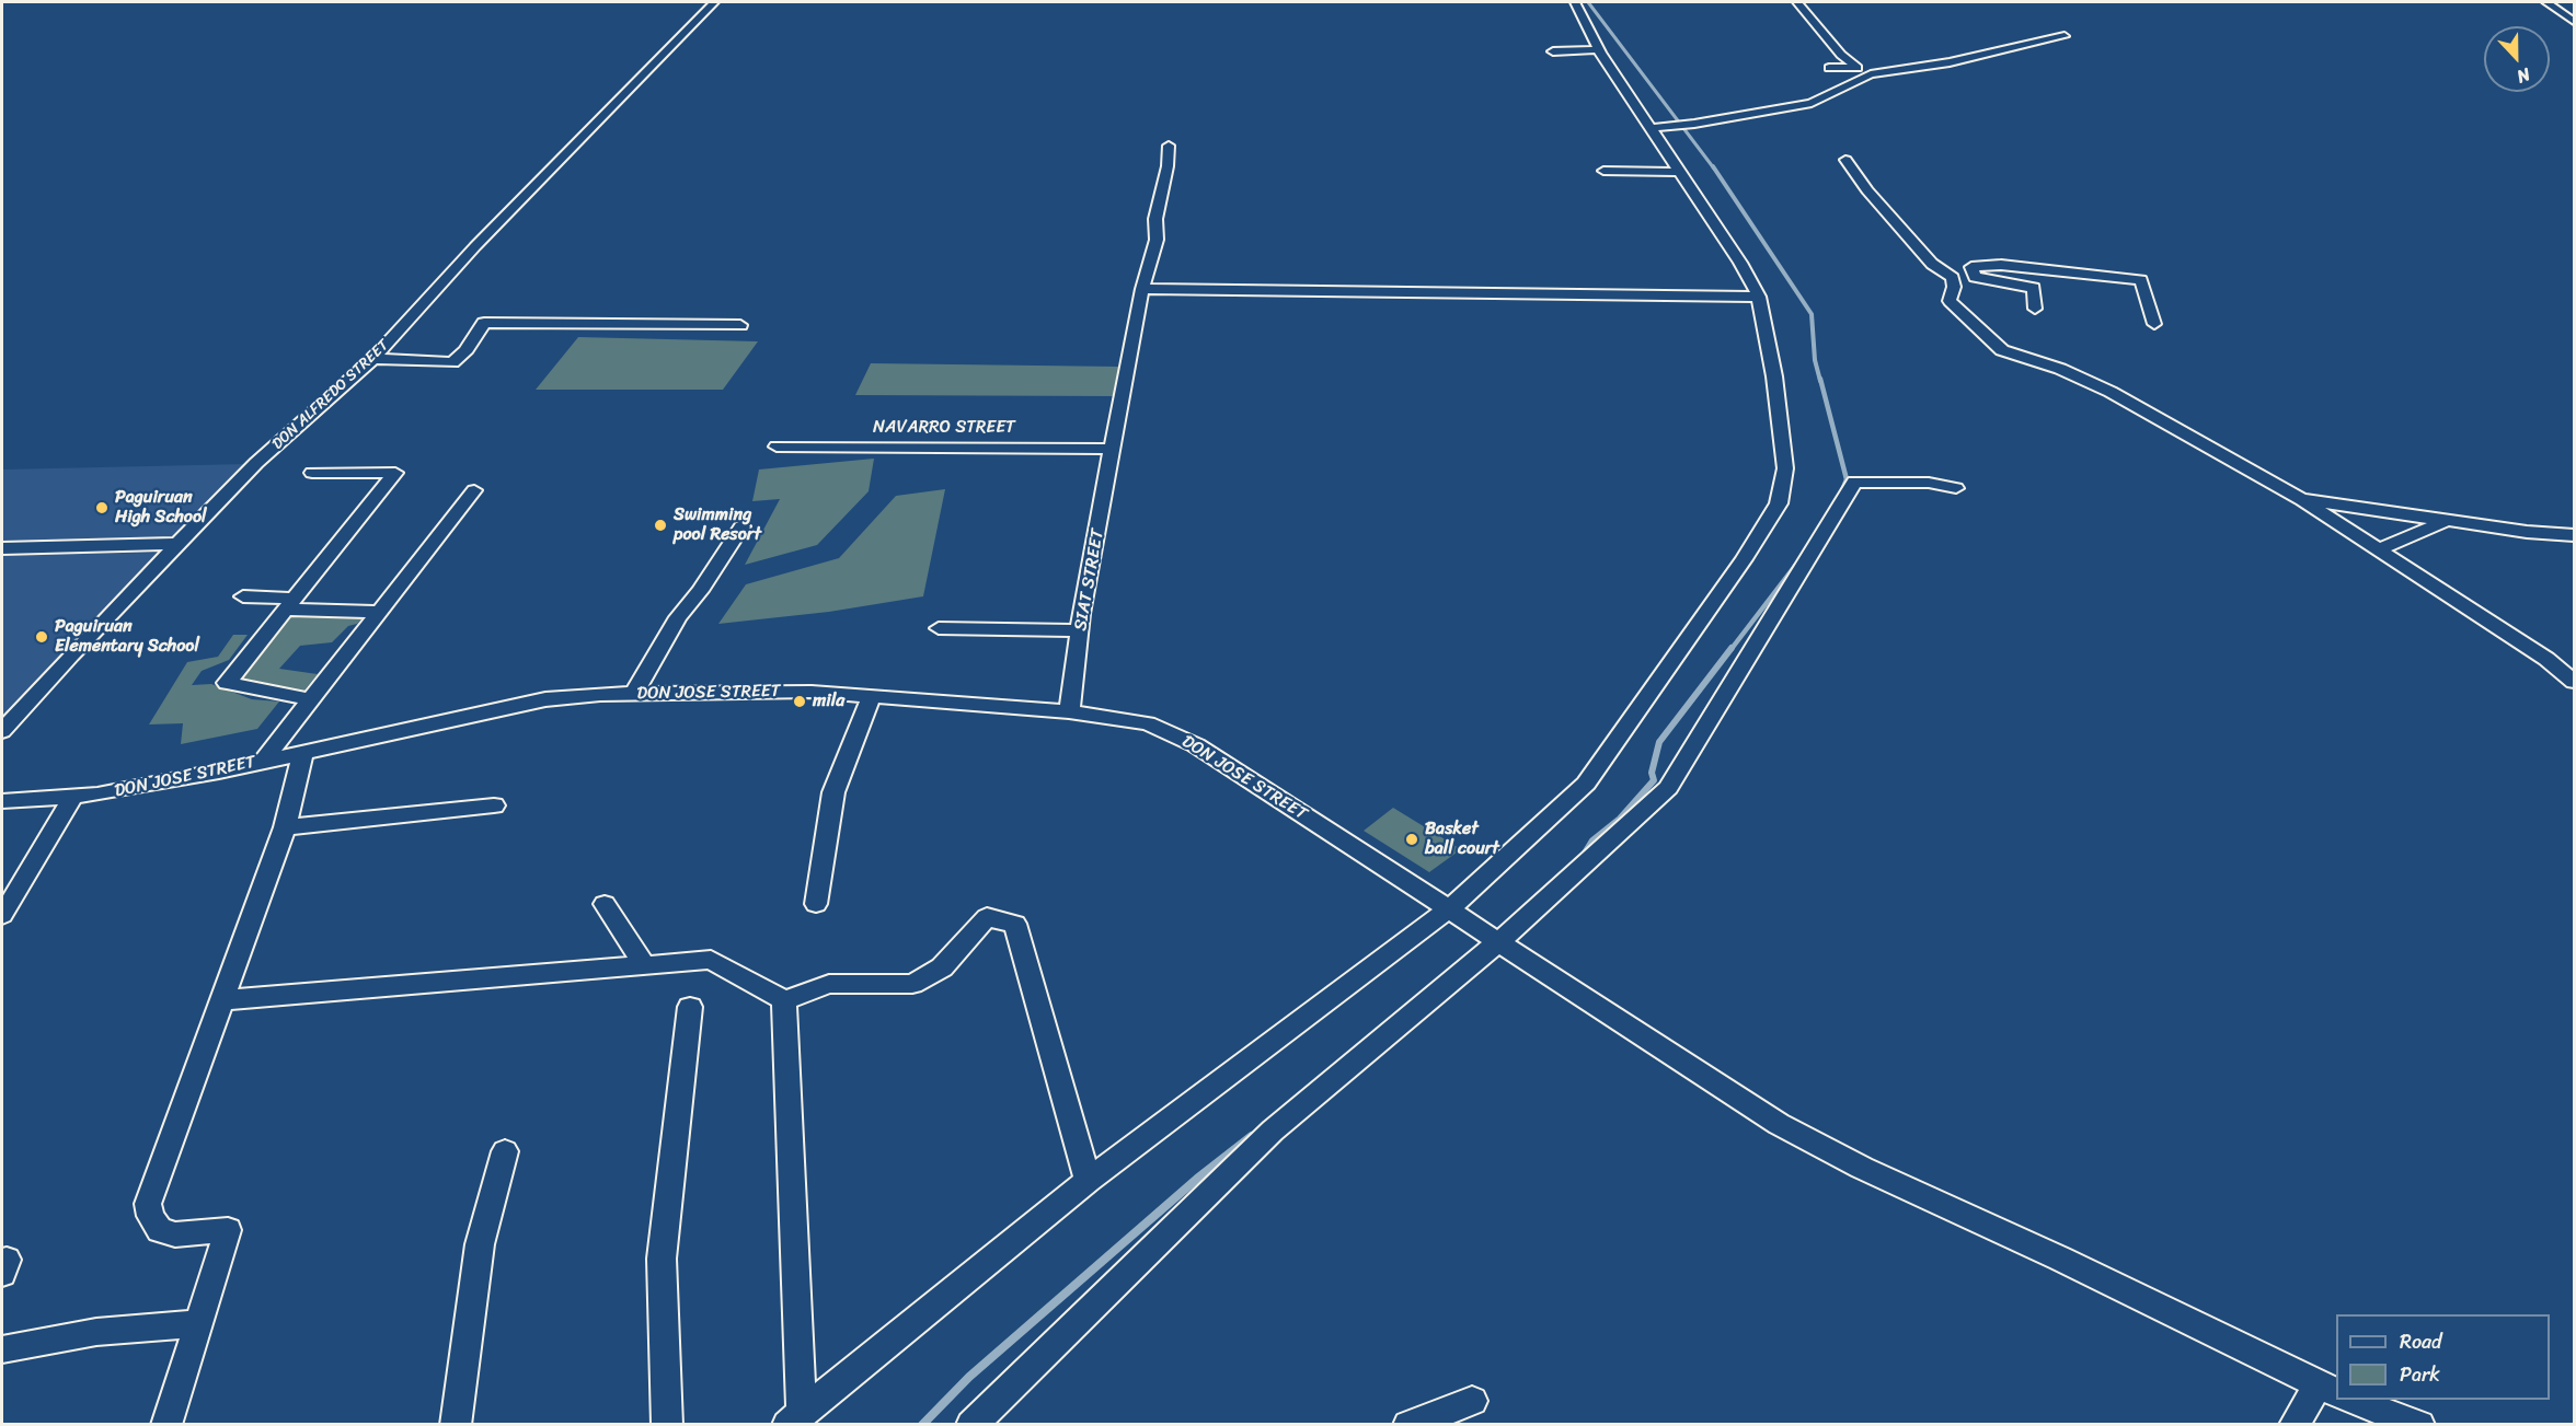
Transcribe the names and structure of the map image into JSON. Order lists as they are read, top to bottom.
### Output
{
  "streets": {
    "street": [
      "DON ALFREDO STREET",
      "NAVARRO STREET",
      "SIAT STREET",
      "DON JOSE STREET"
    ]
  },
  "crossings": [
    ["NAVARRO STREET", "SIAT STREET"],
    ["SIAT STREET", "DON JOSE STREET"]
  ],
  "places": [
    "Paguiruan High School",
    "Swimming pool Resort",
    "Paguiruan Elementary School",
    "mila",
    "Basket ball court"
  ],
  "legend": ["Road", "Park"],
  "north": "bottom"
}
